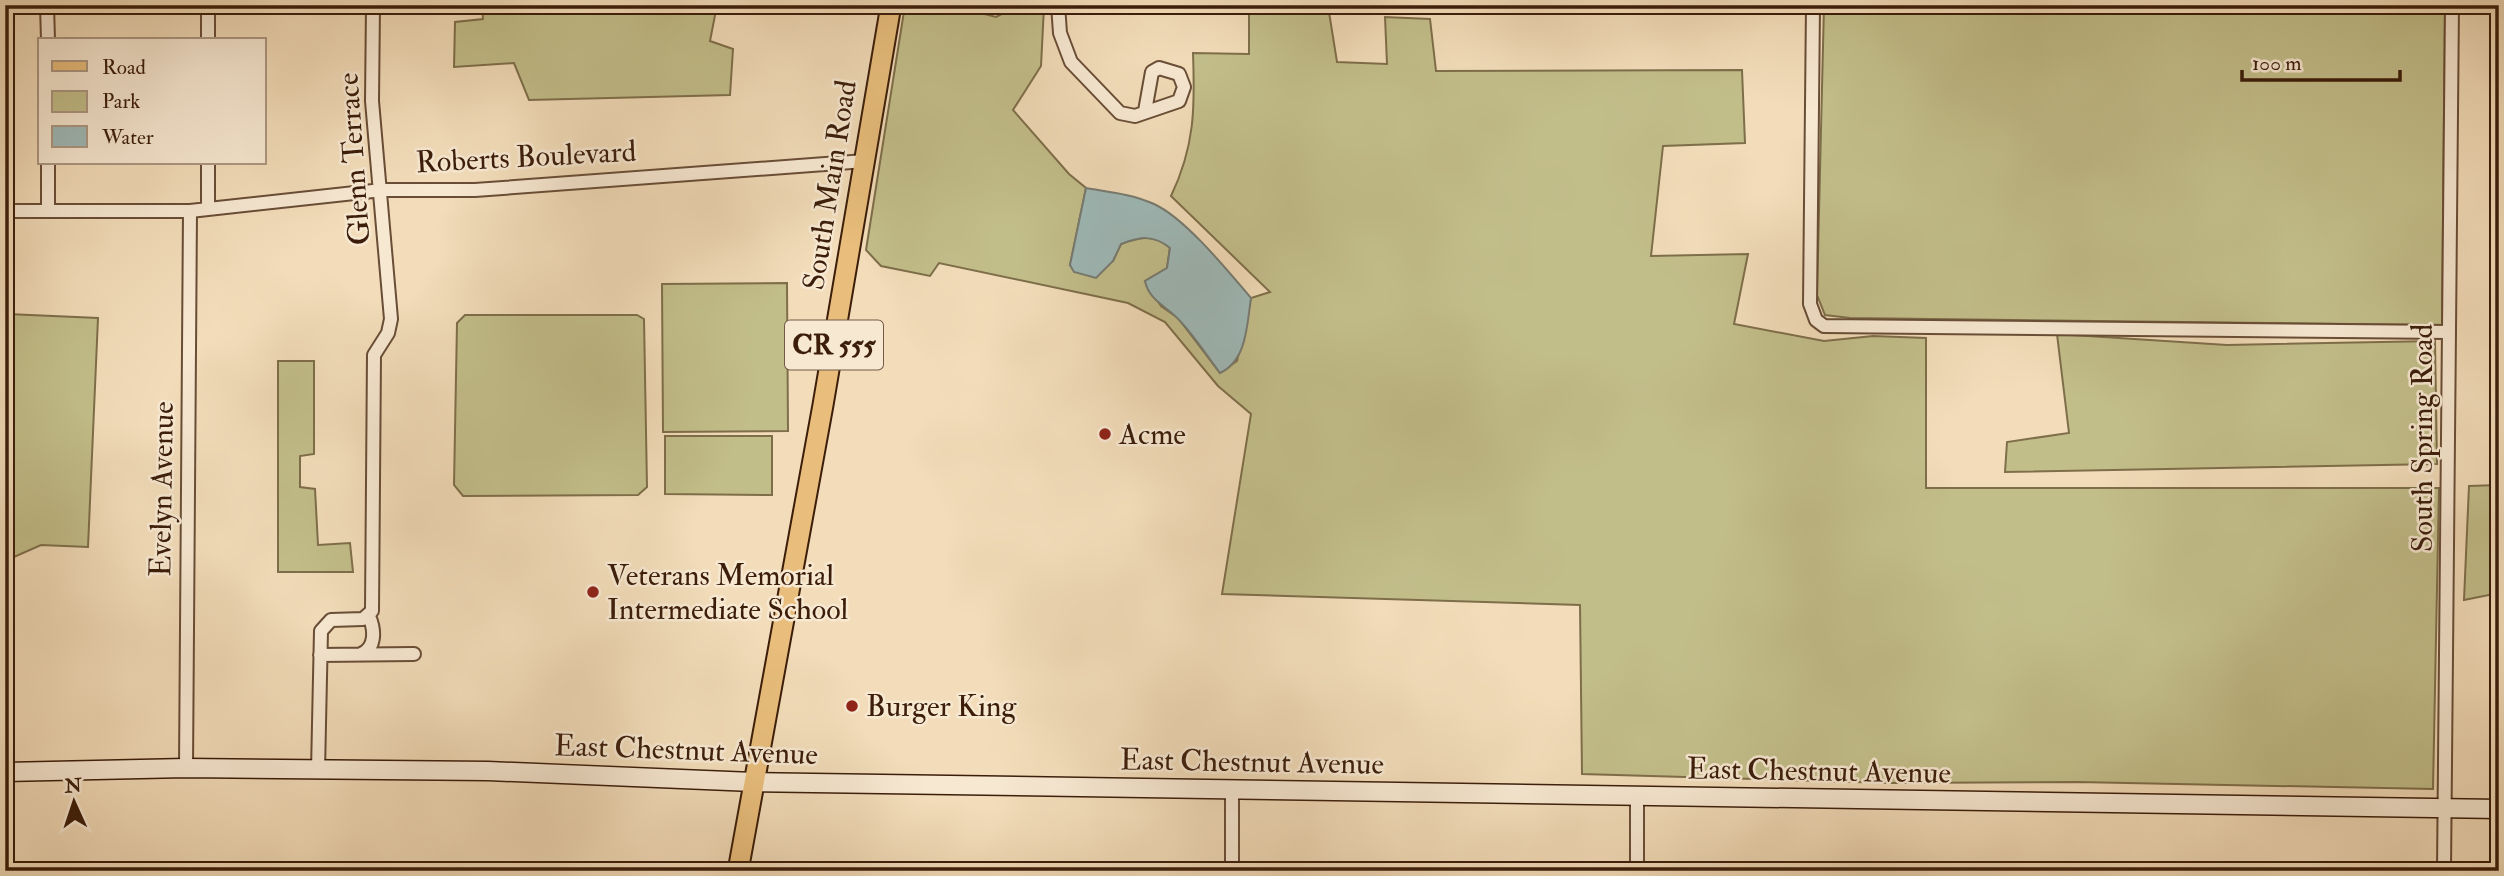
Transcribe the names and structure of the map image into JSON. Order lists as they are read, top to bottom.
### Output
{
  "streets": {
    "main road": ["South Main Road", "CR 555"],
    "street": [
      "Roberts Boulevard",
      "Glenn Terrace",
      "South Spring Road",
      "Evelyn Avenue",
      "East Chestnut Avenue"
    ]
  },
  "crossings": [
    ["Roberts Boulevard", "Glenn Terrace"],
    ["Roberts Boulevard", "South Main Road"],
    ["Roberts Boulevard", "Evelyn Avenue"],
    ["South Main Road", "East Chestnut Avenue"],
    ["South Spring Road", "East Chestnut Avenue"],
    ["Evelyn Avenue", "East Chestnut Avenue"]
  ],
  "places": ["Acme", "Veterans Memorial Intermediate School", "Burger King"],
  "legend": ["Road", "Park", "Water"],
  "scale_bar": "100 m",
  "north": "top"
}
